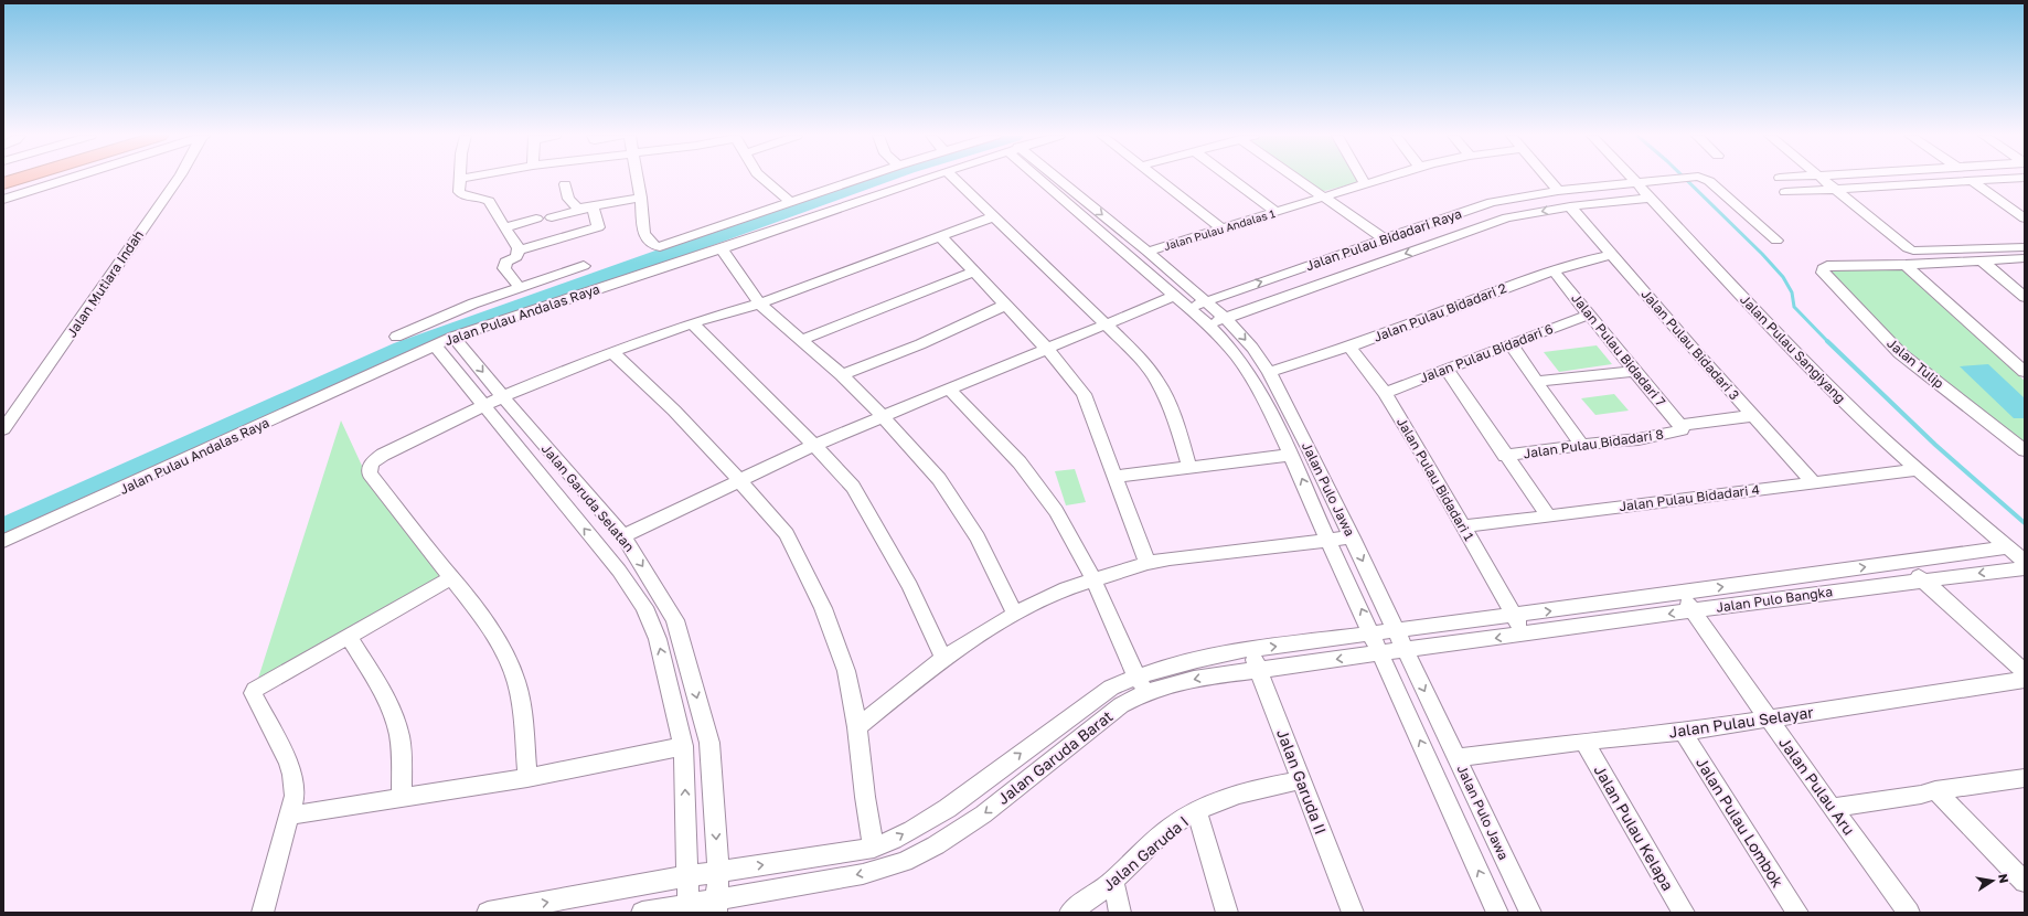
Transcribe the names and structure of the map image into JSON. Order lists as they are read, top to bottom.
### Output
{
  "streets": {
    "street": [
      "Jalan Pulau Andalas 1",
      "Jalan Pulau Bidadari Raya",
      "Jalan Mutiara Indah",
      "Jalan Pulau Bidadari 2",
      "Jalan Pulau Andalas Raya",
      "Jalan Pulau Bidadari 3",
      "Jalan Pulau Sangiyang",
      "Jalan Pulau Bidadari 7",
      "Jalan Pulau Bidadari 6",
      "Jalan Tulip",
      "Jalan Pulau Bidadari 8",
      "Jalan Pulau Bidadari 1",
      "Jalan Pulo Jawa",
      "Jalan Garuda Selatan",
      "Jalan Pulau Bidadari 4",
      "Jalan Pulo Bangka",
      "Jalan Pulau Selayar",
      "Jalan Garuda Barat",
      "Jalan Garuda II",
      "Jalan Pulau Aru",
      "Jalan Pulau Lombok",
      "Jalan Pulau Kelapa",
      "Jalan Garuda I"
    ]
  },
  "crossings": [
    ["Jalan Pulau Andalas 1", "Jalan Pulo Jawa"],
    ["Jalan Pulau Bidadari Raya", "Jalan Pulau Bidadari 3"],
    ["Jalan Pulau Bidadari Raya", "Jalan Pulau Sangiyang"],
    ["Jalan Pulau Bidadari Raya", "Jalan Pulo Jawa"],
    ["Jalan Pulau Bidadari 2", "Jalan Pulau Bidadari 3"],
    ["Jalan Pulau Bidadari 2", "Jalan Pulau Bidadari 7"],
    ["Jalan Pulau Bidadari 2", "Jalan Pulau Bidadari 1"],
    ["Jalan Pulau Bidadari 2", "Jalan Pulo Jawa"],
    ["Jalan Pulau Andalas Raya", "Jalan Garuda Selatan"],
    ["Jalan Pulau Bidadari 3", "Jalan Pulau Bidadari 8"],
    ["Jalan Pulau Bidadari 3", "Jalan Pulau Bidadari 4"],
    ["Jalan Pulau Sangiyang", "Jalan Pulau Bidadari 4"],
    ["Jalan Pulau Sangiyang", "Jalan Pulo Bangka"],
    ["Jalan Pulau Bidadari 7", "Jalan Pulau Bidadari 6"],
    ["Jalan Pulau Bidadari 7", "Jalan Pulau Bidadari 8"],
    ["Jalan Pulau Bidadari 6", "Jalan Pulau Bidadari 1"],
    ["Jalan Pulau Bidadari 1", "Jalan Pulau Bidadari 4"],
    ["Jalan Pulau Bidadari 1", "Jalan Pulo Bangka"],
    ["Jalan Pulo Jawa", "Jalan Pulo Bangka"],
    ["Jalan Pulo Jawa", "Jalan Pulau Selayar"],
    ["Jalan Pulo Jawa", "Jalan Garuda Barat"],
    ["Jalan Garuda Selatan", "Jalan Garuda Barat"],
    ["Jalan Pulo Bangka", "Jalan Garuda Barat"],
    ["Jalan Pulo Bangka", "Jalan Pulau Aru"],
    ["Jalan Pulau Selayar", "Jalan Pulau Aru"],
    ["Jalan Pulau Selayar", "Jalan Pulau Lombok"],
    ["Jalan Pulau Selayar", "Jalan Pulau Kelapa"],
    ["Jalan Garuda Barat", "Jalan Garuda II"],
    ["Jalan Garuda II", "Jalan Garuda I"]
  ],
  "north": "right"
}
